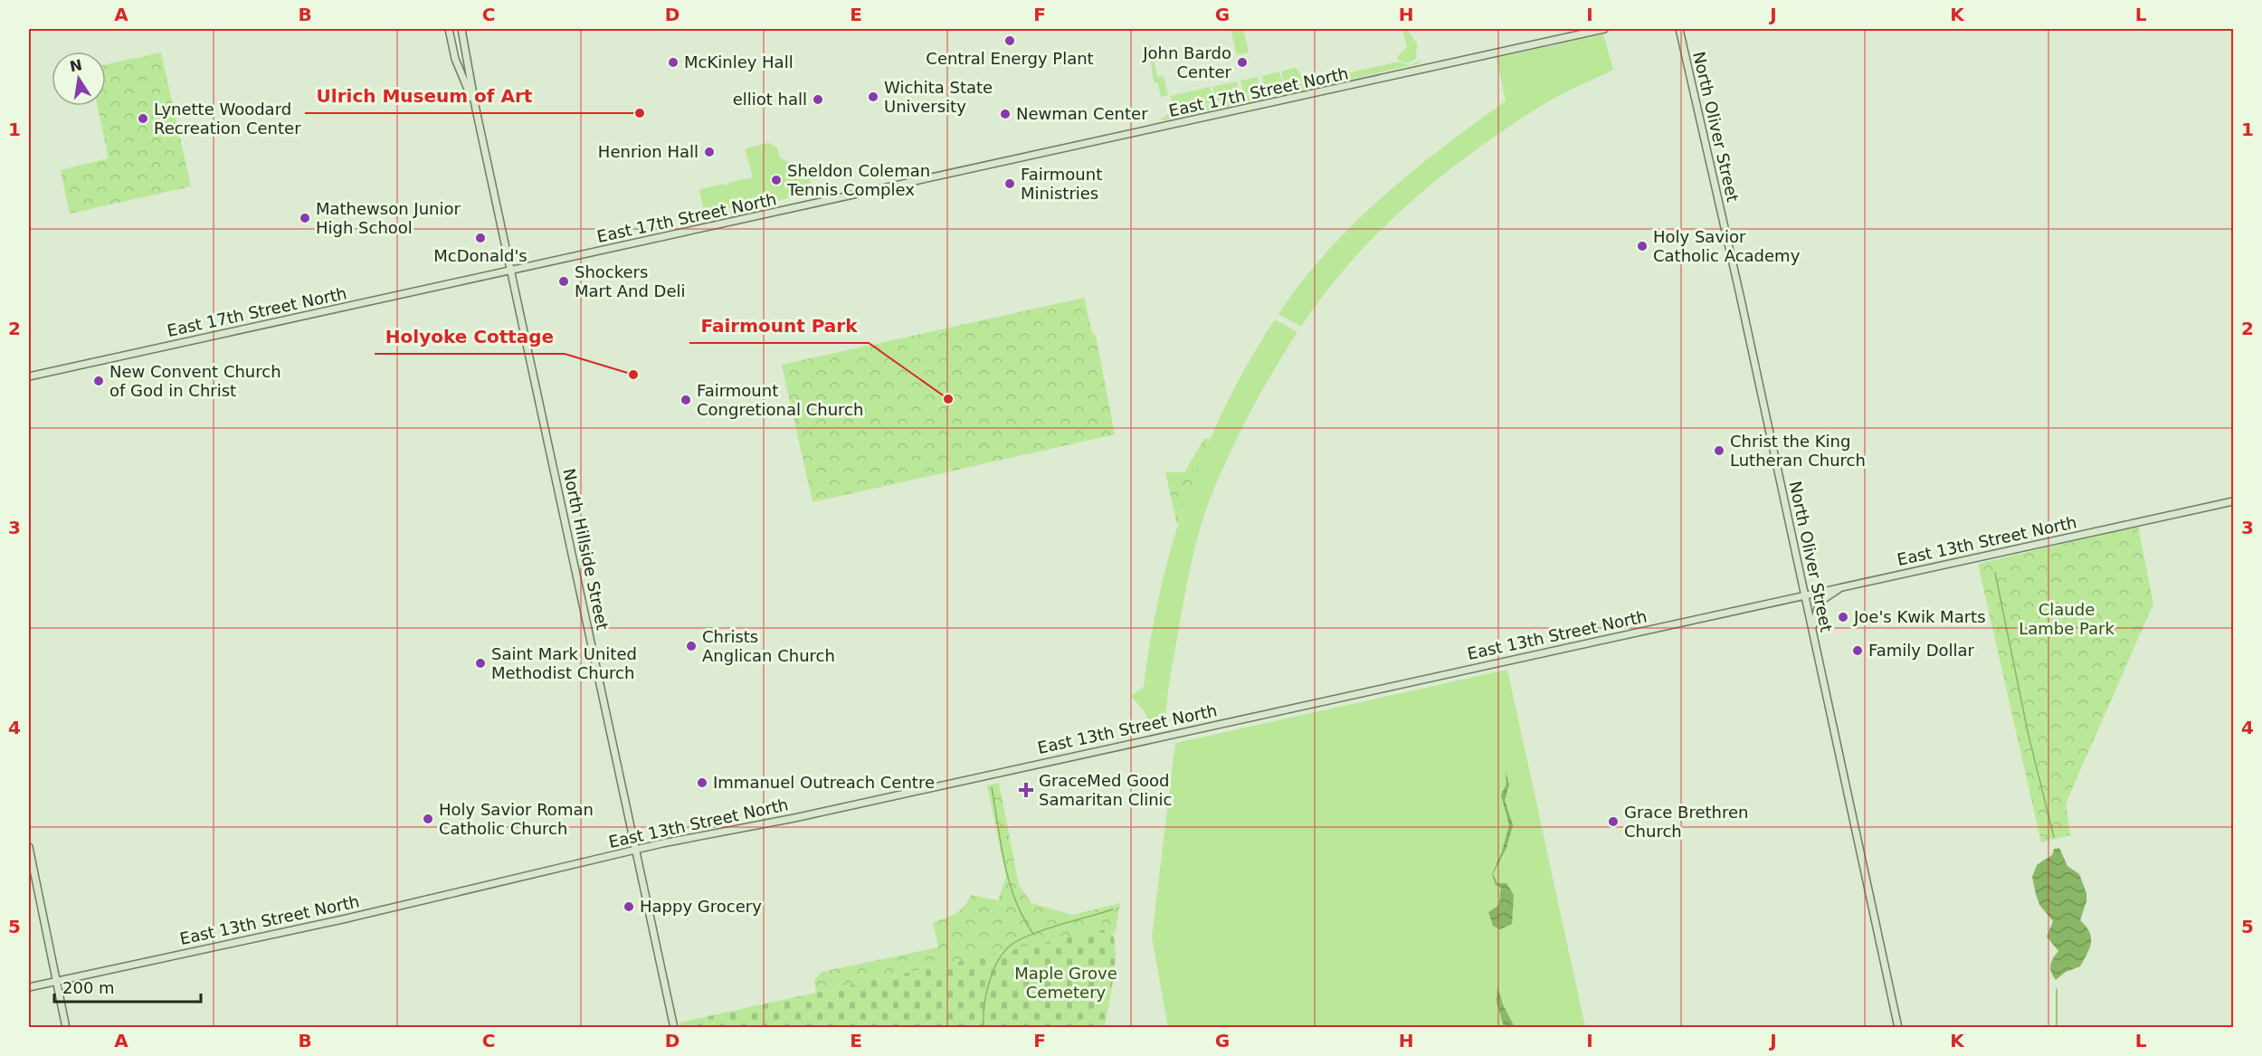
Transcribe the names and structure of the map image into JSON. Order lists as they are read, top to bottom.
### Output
{
  "streets": {
    "main road": [
      "East 17th Street North",
      "North Oliver Street",
      "East 13th Street North",
      "North Hillside Street"
    ]
  },
  "crossings": [
    ["East 17th Street North", "North Hillside Street"],
    ["North Oliver Street", "East 13th Street North"],
    ["East 13th Street North", "North Hillside Street"]
  ],
  "parks": ["Claude Lambe Park", "Maple Grove Cemetery"],
  "places": {
    "other": [
      "Central Energy Plant",
      "McKinley Hall",
      "John Bardo Center",
      "Wichita State University",
      "elliot hall",
      "Ulrich Museum of Art",
      "Newman Center",
      "Lynette Woodard Recreation Center",
      "Henrion Hall",
      "Sheldon Coleman Tennis Complex",
      "Fairmount Ministries",
      "Mathewson Junior High School",
      "McDonald's",
      "Holy Savior Catholic Academy",
      "Shockers Mart And Deli",
      "Holyoke Cottage",
      "New Convent Church of God in Christ",
      "Fairmount Park",
      "Fairmount Congretional Church",
      "Christ the King Lutheran Church",
      "Joe's Kwik Marts",
      "Christs Anglican Church",
      "Family Dollar",
      "Saint Mark United Methodist Church",
      "Immanuel Outreach Centre",
      "Holy Savior Roman Catholic Church",
      "Grace Brethren Church",
      "Happy Grocery"
    ],
    "health": ["GraceMed Good Samaritan Clinic"]
  },
  "scale_bar": "200 m",
  "north": "top",
  "grid": {
    "columns": [
      "A",
      "B",
      "C",
      "D",
      "E",
      "F",
      "G",
      "H",
      "I",
      "J",
      "K",
      "L"
    ],
    "rows": [
      "1",
      "2",
      "3",
      "4",
      "5"
    ]
  }
}
